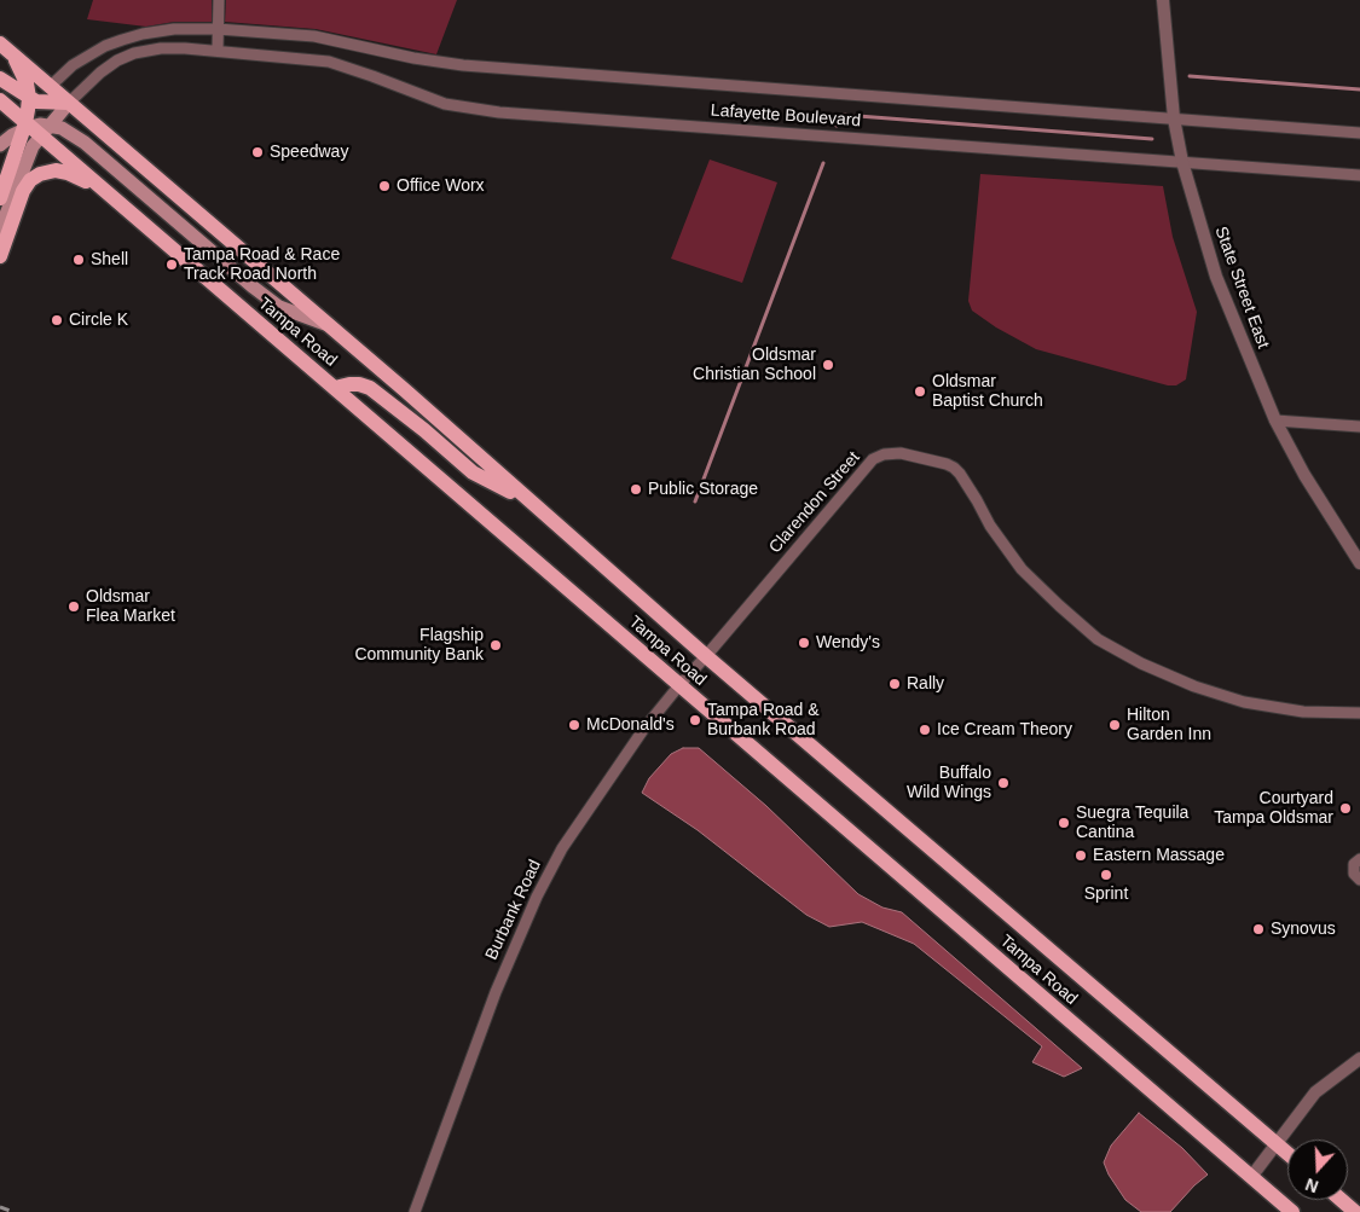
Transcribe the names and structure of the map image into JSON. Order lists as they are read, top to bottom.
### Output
{
  "streets": {
    "main road": ["Tampa Road"],
    "street": [
      "Lafayette Boulevard",
      "State Street East",
      "Clarendon Street",
      "Burbank Road"
    ]
  },
  "crossings": [
    ["Lafayette Boulevard", "State Street East"],
    ["Lafayette Boulevard", "Tampa Road"],
    ["Tampa Road", "Clarendon Street"],
    ["Tampa Road", "Burbank Road"],
    ["Clarendon Street", "Burbank Road"]
  ],
  "places": [
    "Speedway",
    "Office Worx",
    "Shell",
    "Tampa Road & Race Track Road North",
    "Circle K",
    "Oldsmar Christian School",
    "Oldsmar Baptist Church",
    "Public Storage",
    "Oldsmar Flea Market",
    "Wendy's",
    "Flagship Community Bank",
    "Rally",
    "Tampa Road & Burbank Road",
    "McDonald's",
    "Hilton Garden Inn",
    "Ice Cream Theory",
    "Buffalo Wild Wings",
    "Courtyard Tampa Oldsmar",
    "Suegra Tequila Cantina",
    "Eastern Massage",
    "Sprint",
    "Synovus"
  ],
  "north": "bottom"
}
